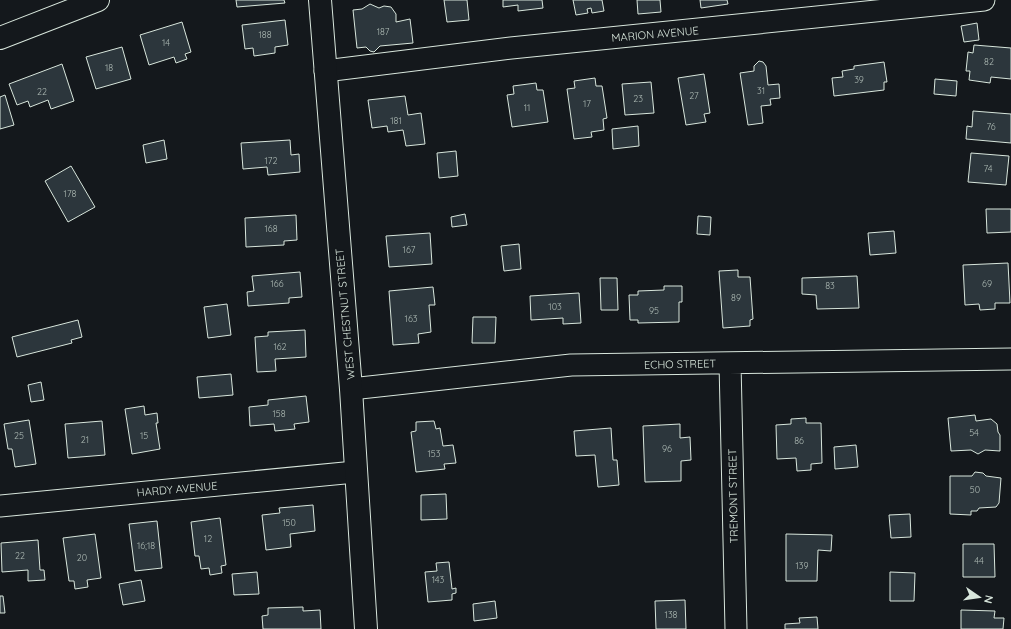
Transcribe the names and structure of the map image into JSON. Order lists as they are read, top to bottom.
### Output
{
  "streets": {
    "main road": ["WEST CHESTNUT STREET"],
    "street": [
      "MARION AVENUE",
      "ECHO STREET",
      "HARDY AVENUE",
      "TREMONT STREET"
    ]
  },
  "crossings": [
    ["MARION AVENUE", "WEST CHESTNUT STREET"],
    ["WEST CHESTNUT STREET", "ECHO STREET"],
    ["WEST CHESTNUT STREET", "HARDY AVENUE"],
    ["ECHO STREET", "TREMONT STREET"]
  ],
  "house_numbers": [
    "187",
    "188",
    "14",
    "82",
    "18",
    "39",
    "31",
    "22",
    "27",
    "23",
    "17",
    "11",
    "181",
    "76",
    "172",
    "74",
    "178",
    "168",
    "167",
    "166",
    "69",
    "83",
    "89",
    "103",
    "95",
    "163",
    "162",
    "158",
    "54",
    "25",
    "15",
    "21",
    "86",
    "96",
    "153",
    "50",
    "150",
    "12",
    "16;18",
    "22",
    "20",
    "44",
    "139",
    "143",
    "138"
  ],
  "north": "right"
}
